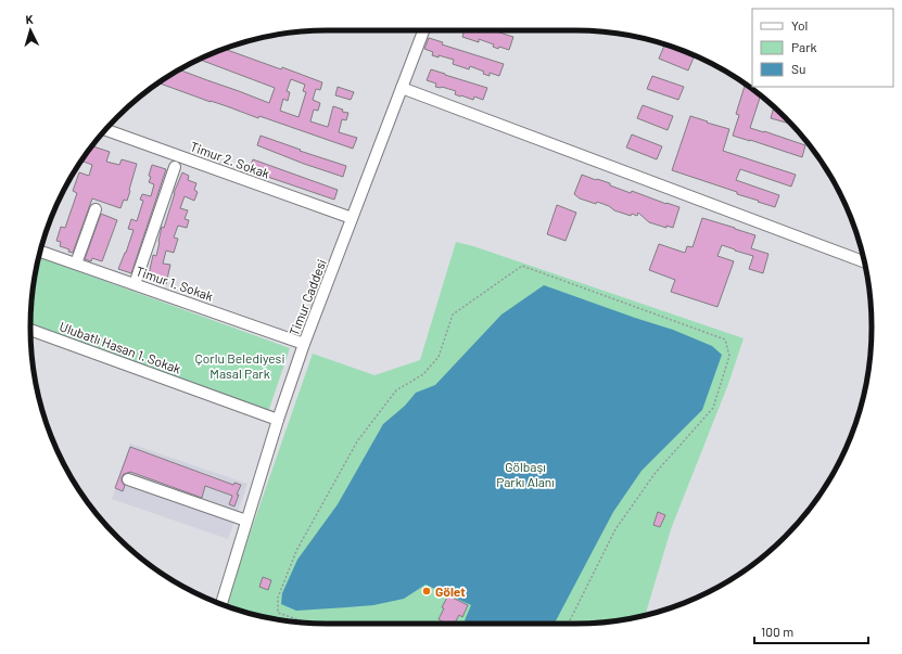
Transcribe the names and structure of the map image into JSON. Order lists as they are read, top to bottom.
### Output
{
  "streets": {
    "street": [
      "Timur 2. Sokak",
      "Timur 1. Sokak",
      "Timur Caddesi",
      "Ulubatlı Hasan 1. Sokak"
    ]
  },
  "crossings": [
    ["Timur 2. Sokak", "Timur Caddesi"],
    ["Timur 1. Sokak", "Timur Caddesi"],
    ["Timur Caddesi", "Ulubatlı Hasan 1. Sokak"]
  ],
  "parks": ["Çorlu Belediyesi Masal Park", "Gölbaşı Parkı Alanı"],
  "places": ["Gölet"],
  "legend": ["Yol", "Park", "Su"],
  "scale_bar": "100 m",
  "north": "top"
}
